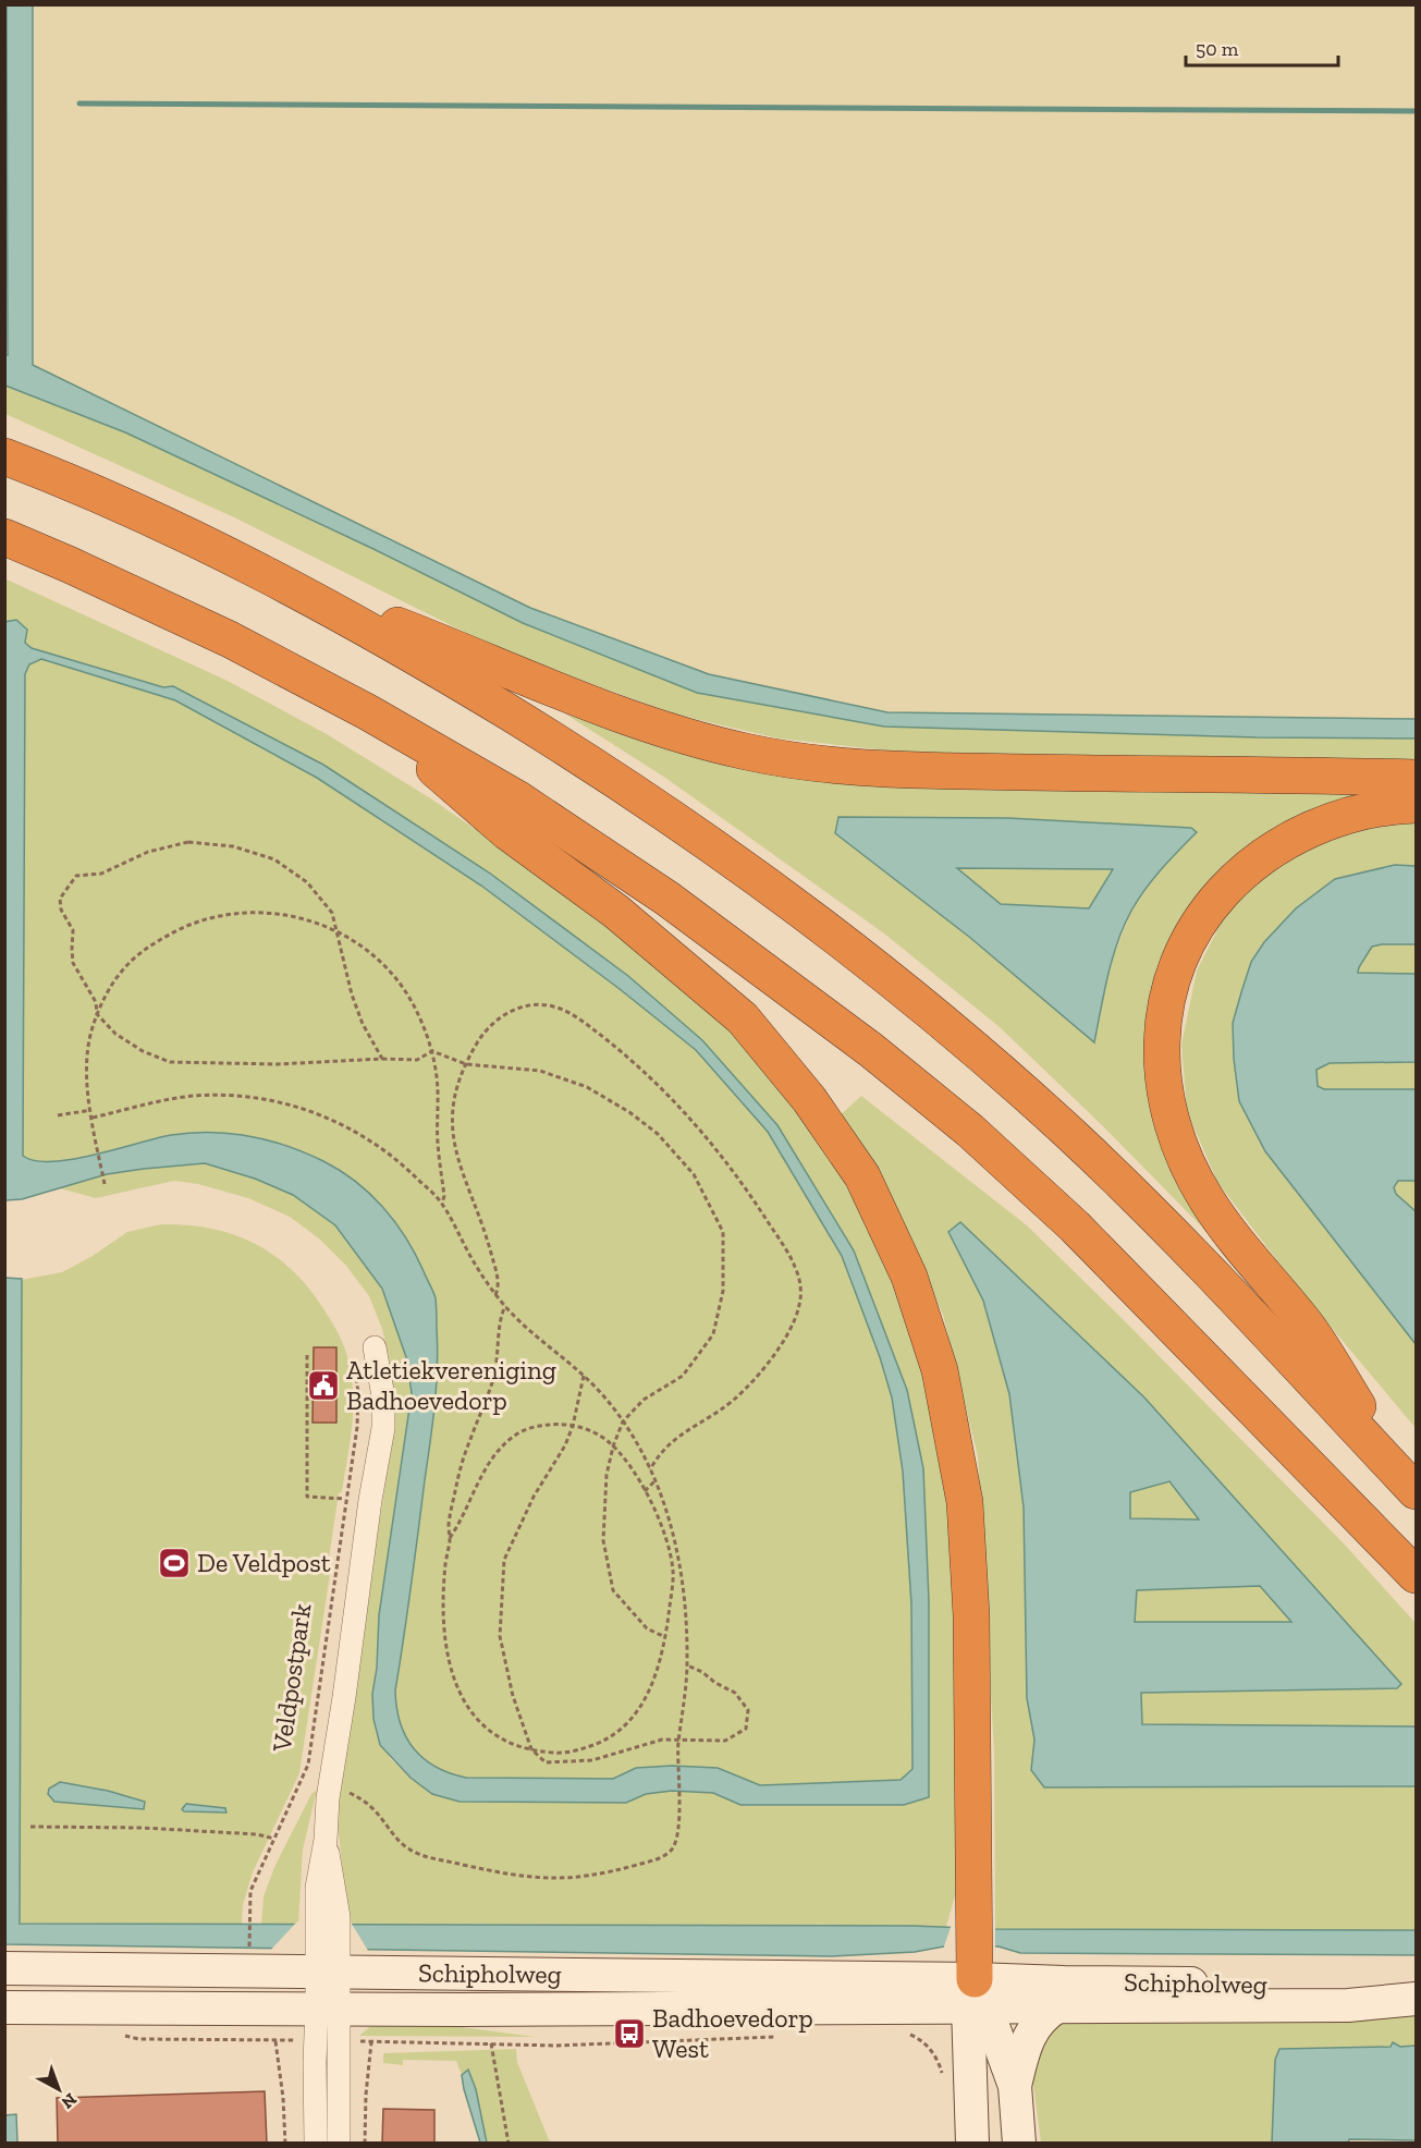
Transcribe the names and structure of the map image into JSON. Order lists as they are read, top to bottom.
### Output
{
  "streets": {
    "main road": ["Schipholweg"],
    "street": ["Veldpostpark"]
  },
  "crossings": [
    ["Veldpostpark", "Schipholweg"]
  ],
  "places": {
    "public building": ["Atletiekvereniging Badhoevedorp"],
    "sports": ["De Veldpost"],
    "bus stop": ["Badhoevedorp West"]
  },
  "scale_bar": "50 m",
  "north": "bottom right"
}
